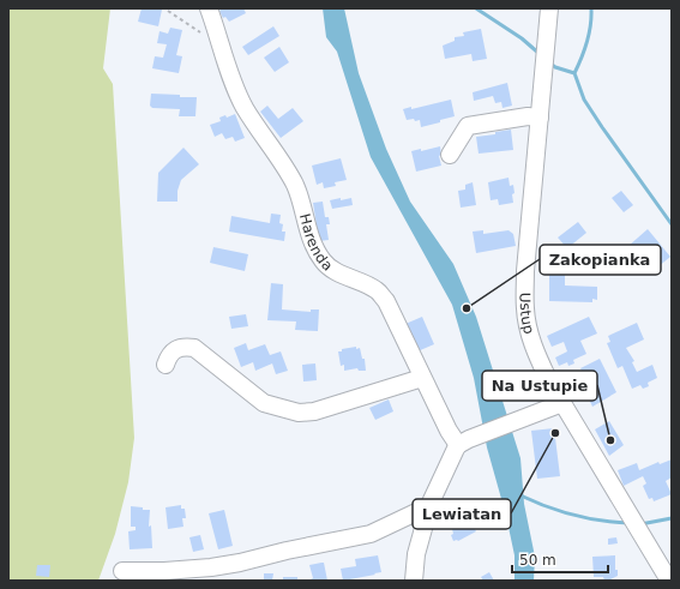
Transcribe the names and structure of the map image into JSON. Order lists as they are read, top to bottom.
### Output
{
  "streets": {
    "street": ["Harenda", "Ustup"]
  },
  "places": ["Zakopianka", "Lewiatan", "Na Ustupie"],
  "scale_bar": "50 m"
}
